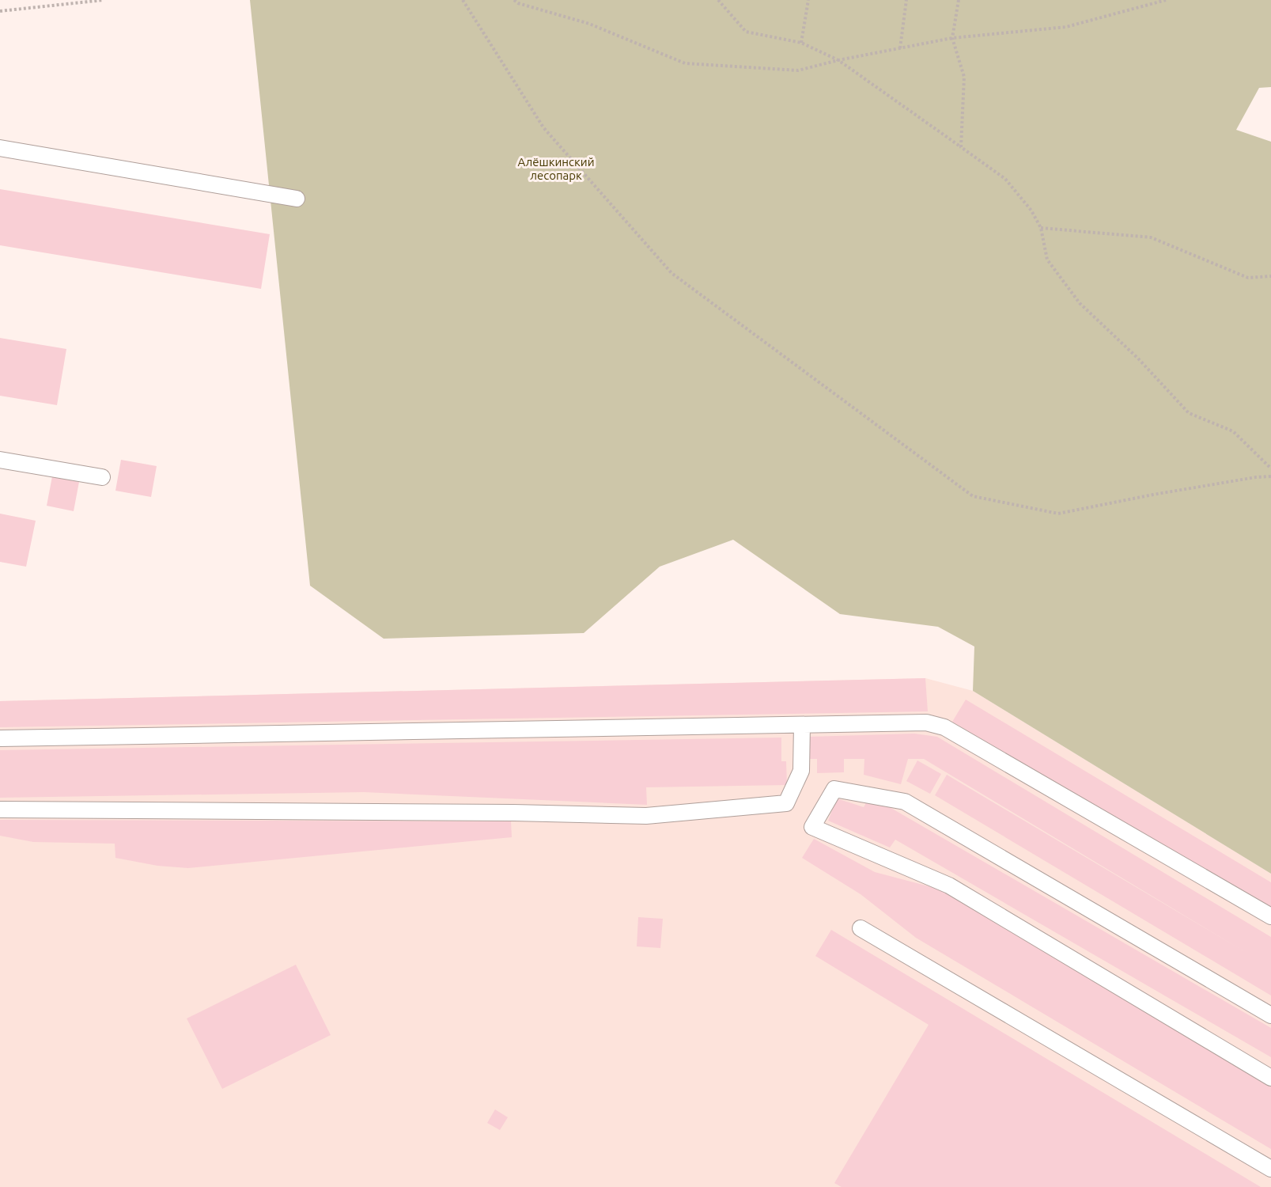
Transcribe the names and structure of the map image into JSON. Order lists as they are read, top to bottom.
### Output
{
  "parks": ["Алёшкинский лесопарк"]
}
